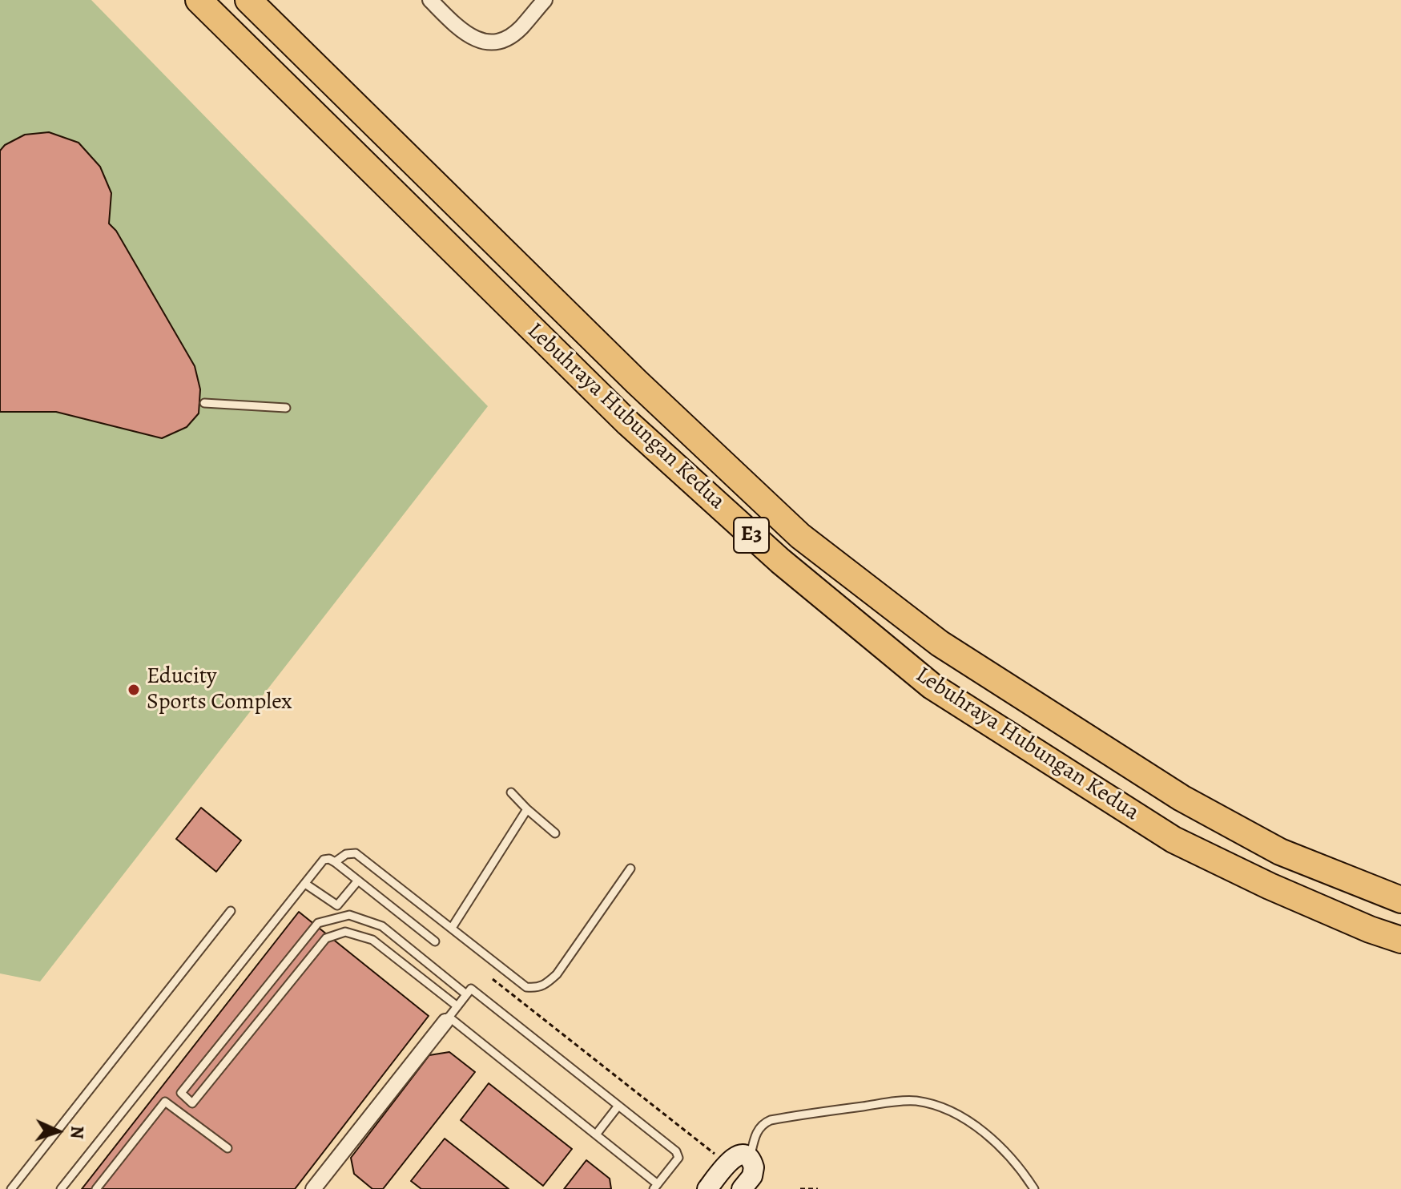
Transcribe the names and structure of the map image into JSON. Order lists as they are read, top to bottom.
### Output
{
  "streets": {
    "highway": ["Lebuhraya Hubungan Kedua", "E3"]
  },
  "places": ["Educity Sports Complex"],
  "north": "right"
}
